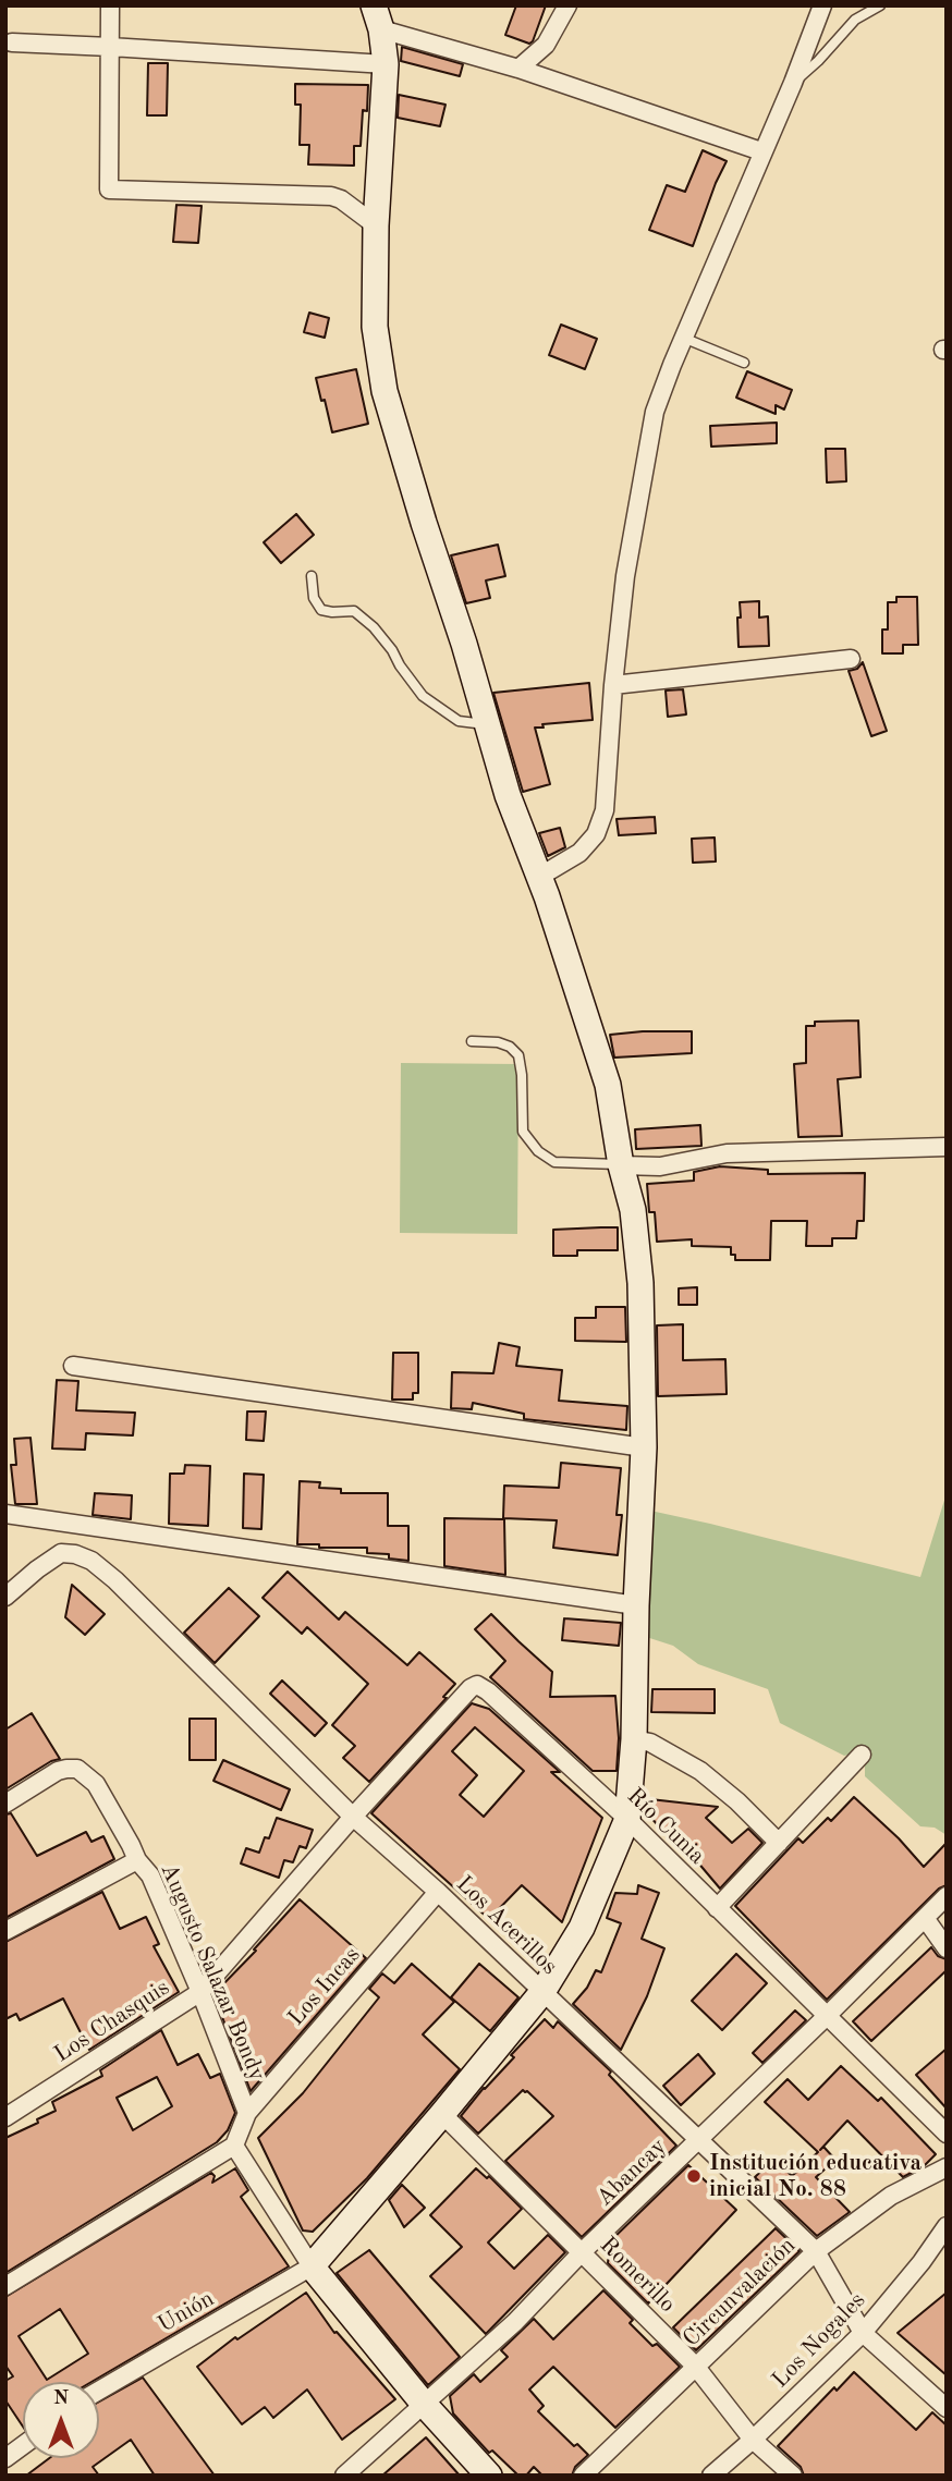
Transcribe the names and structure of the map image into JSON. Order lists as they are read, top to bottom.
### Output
{
  "streets": {
    "street": [
      "Río Cunia",
      "Los Acerillos",
      "Augusto Salazar Bondy",
      "Los Incas",
      "Los Chasquis",
      "Abancay",
      "Romerillo",
      "Circunvalación",
      "Unión",
      "Los Nogales"
    ]
  },
  "crossings": [
    ["Río Cunia", "Los Acerillos"],
    ["Río Cunia", "Los Chasquis"],
    ["Río Cunia", "Abancay"],
    ["Los Acerillos", "Los Incas"],
    ["Los Acerillos", "Los Chasquis"],
    ["Los Acerillos", "Abancay"],
    ["Los Acerillos", "Circunvalación"],
    ["Los Acerillos", "Los Nogales"],
    ["Augusto Salazar Bondy", "Los Incas"],
    ["Augusto Salazar Bondy", "Los Chasquis"],
    ["Abancay", "Romerillo"],
    ["Romerillo", "Circunvalación"],
    ["Romerillo", "Los Nogales"]
  ],
  "places": ["Institución educativa inicial No. 88"],
  "north": "top"
}
